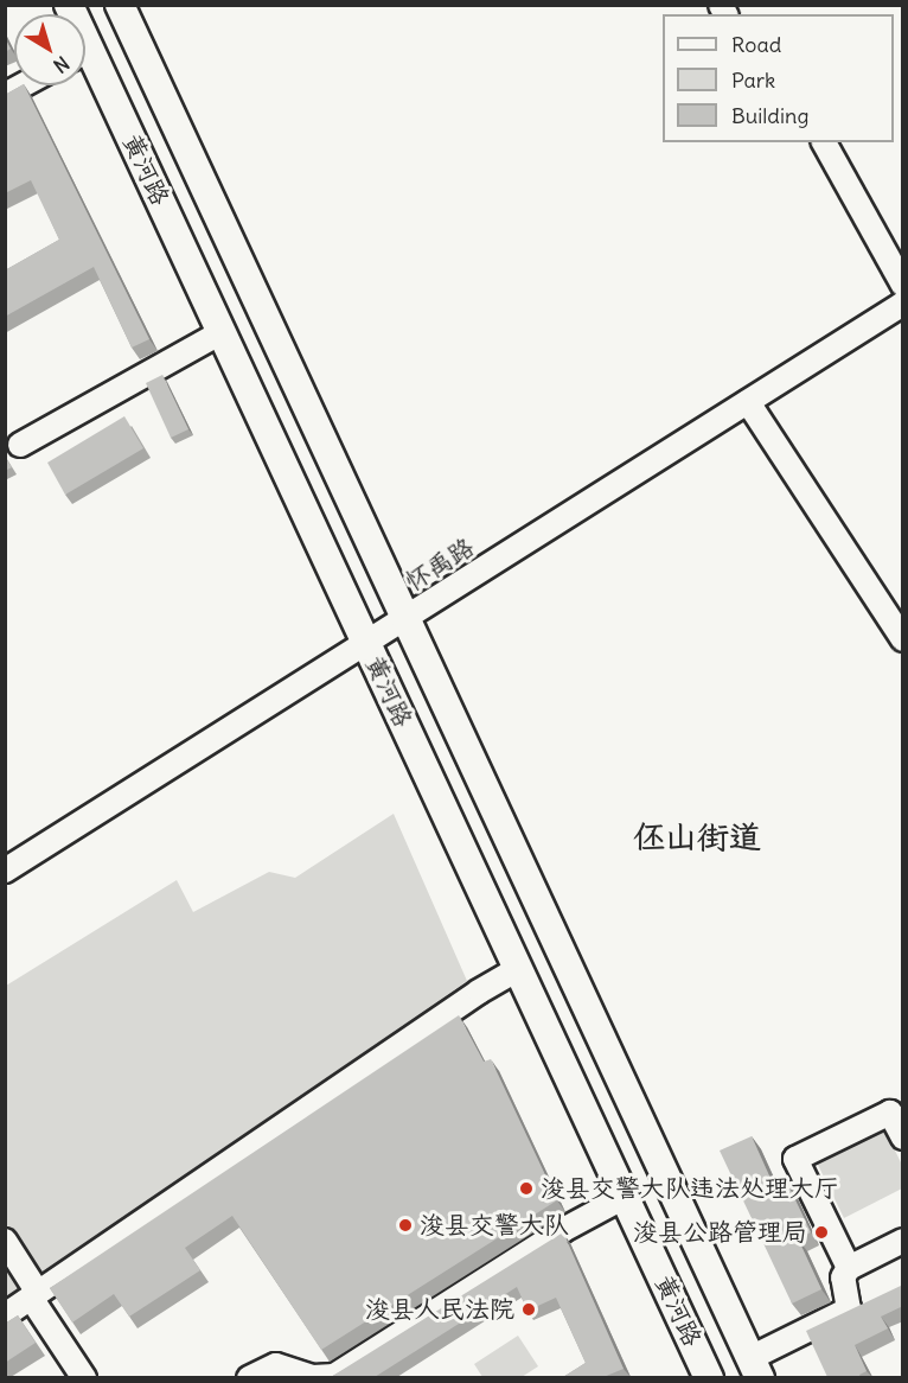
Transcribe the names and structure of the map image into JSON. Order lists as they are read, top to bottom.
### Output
{
  "streets": {
    "main road": ["黄河路"],
    "street": ["怀禹路"]
  },
  "crossings": [
    ["黄河路", "怀禹路"]
  ],
  "districts": ["伾山街道"],
  "places": [
    "浚县交警大队违法处理大厅",
    "浚县交警大队",
    "浚县公路管理局",
    "浚县人民法院"
  ],
  "legend": ["Road", "Park", "Building"],
  "north": "bottom right"
}
